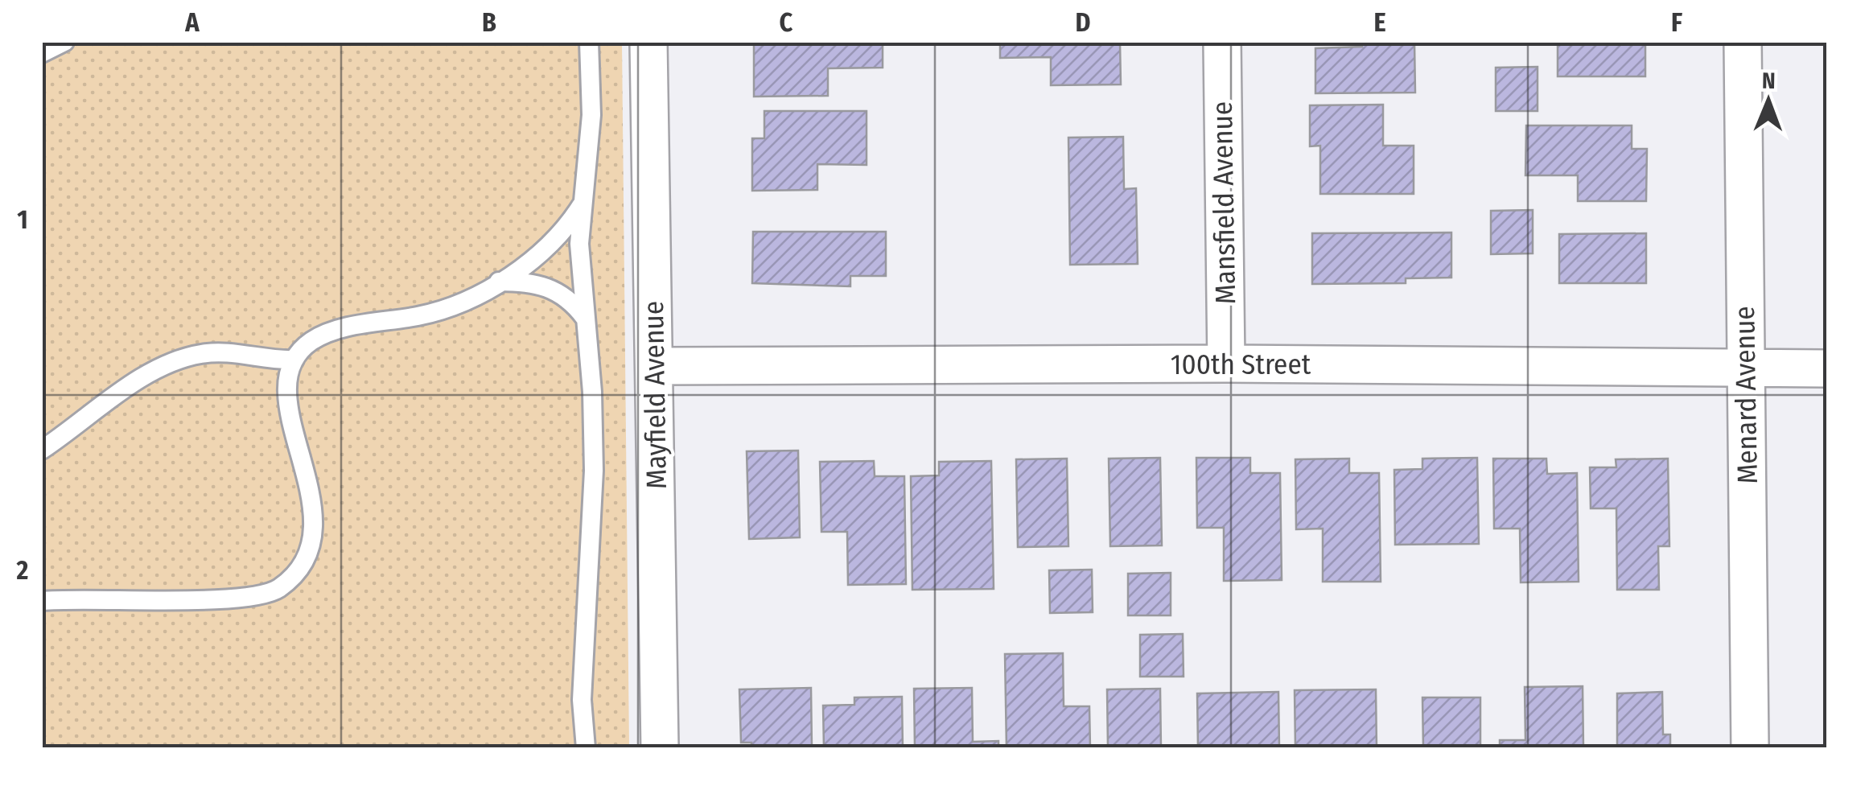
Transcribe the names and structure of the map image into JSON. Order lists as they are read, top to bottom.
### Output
{
  "streets": {
    "street": [
      "Mansfield Avenue",
      "100th Street",
      "Mayfield Avenue",
      "Menard Avenue"
    ]
  },
  "crossings": [
    ["Mansfield Avenue", "100th Street"],
    ["100th Street", "Mayfield Avenue"],
    ["100th Street", "Menard Avenue"]
  ],
  "north": "top",
  "grid": {
    "columns": [
      "A",
      "B",
      "C",
      "D",
      "E",
      "F"
    ],
    "rows": ["1", "2"]
  }
}
